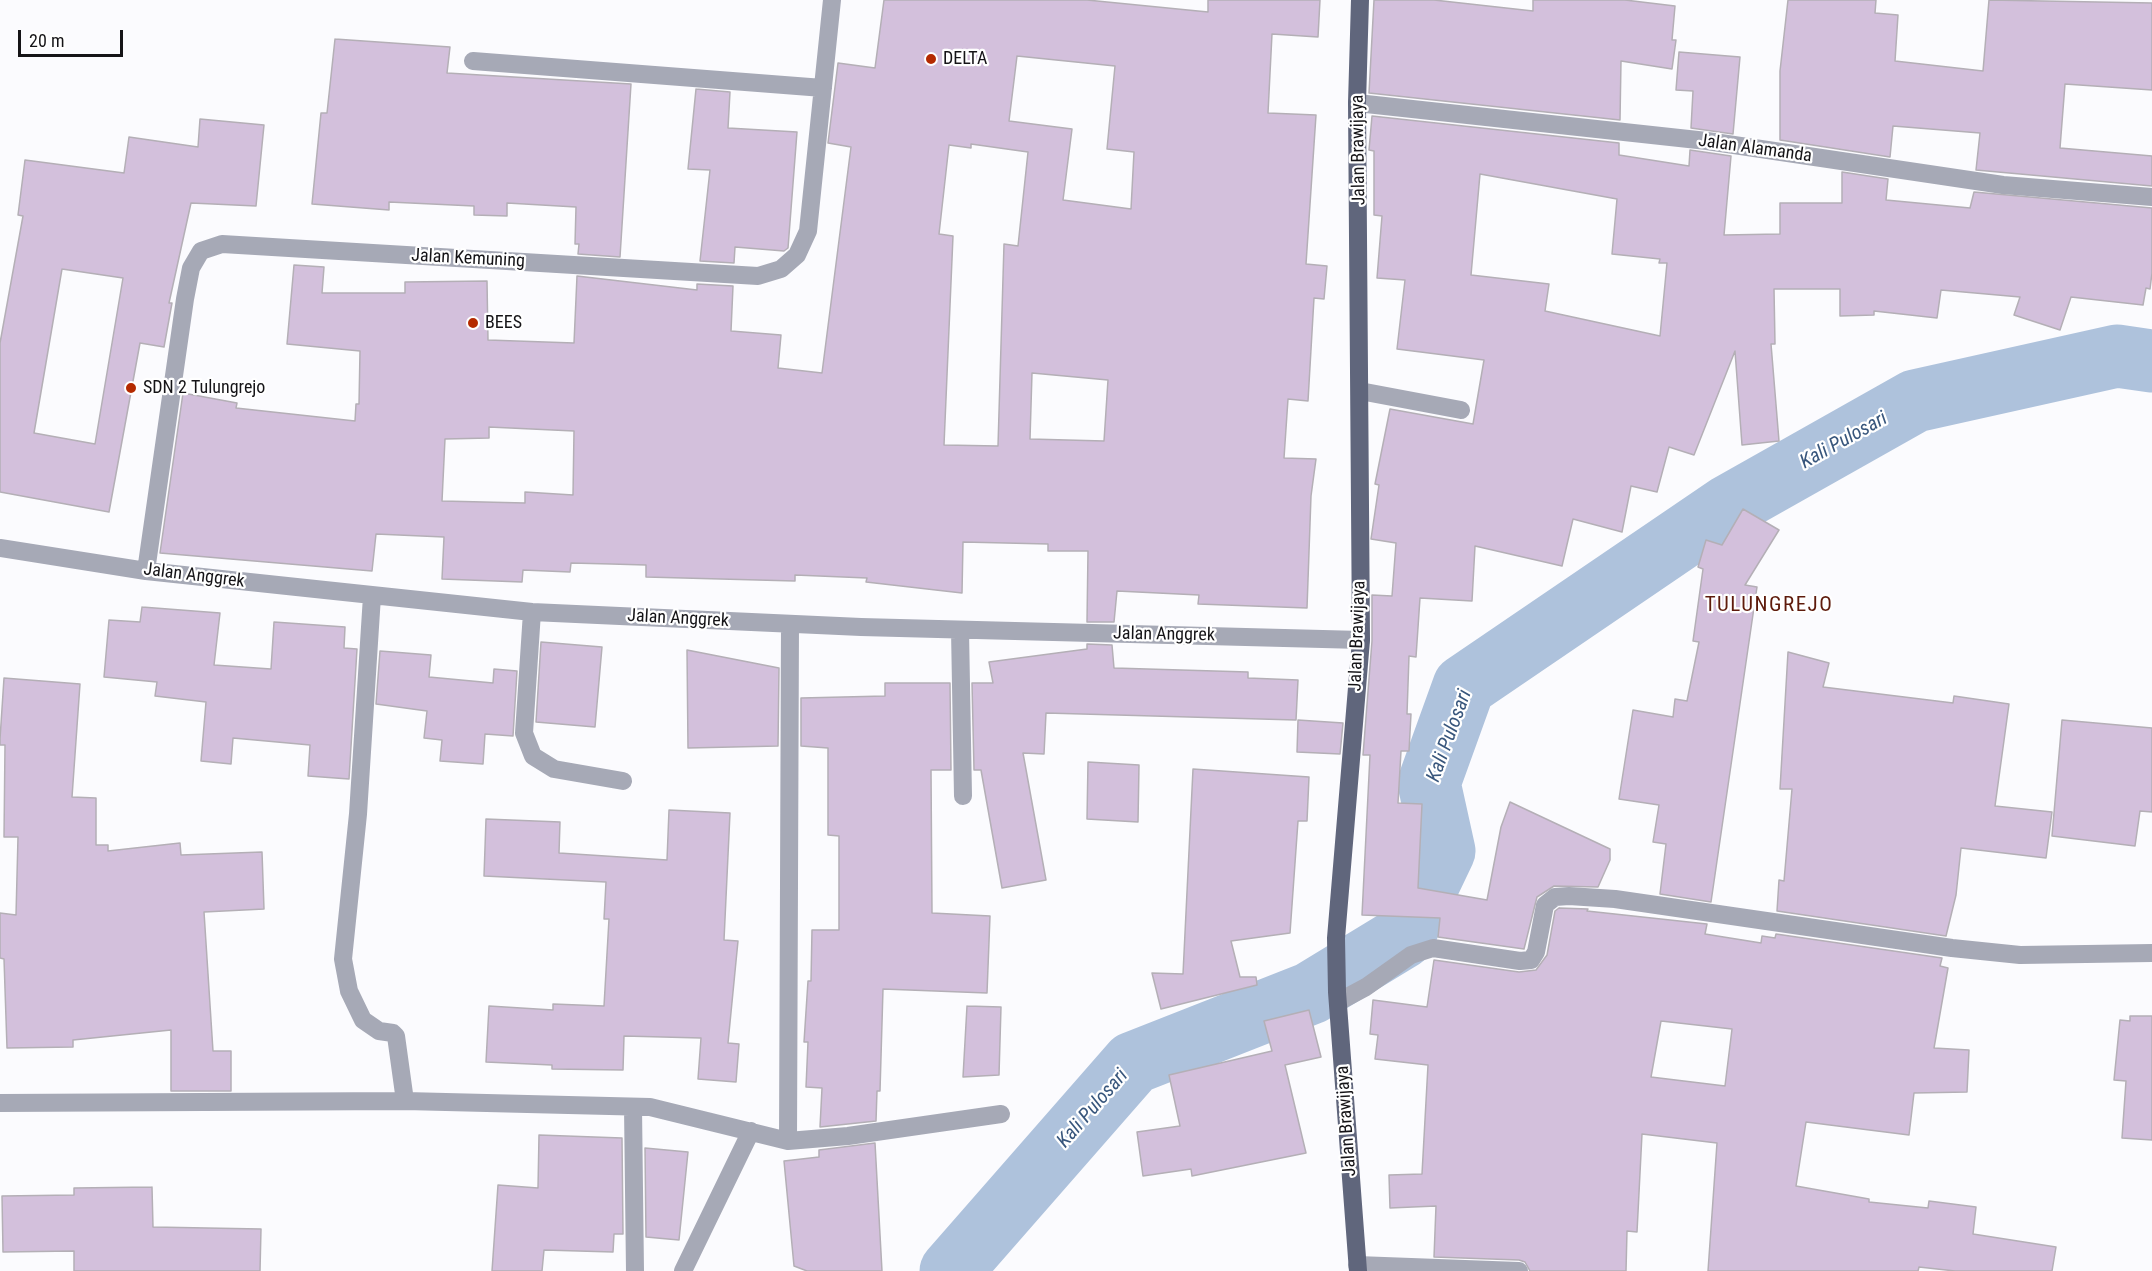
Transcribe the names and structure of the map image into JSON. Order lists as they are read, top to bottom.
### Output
{
  "streets": {
    "main road": ["Jalan Brawijaya"],
    "street": ["Jalan Alamanda", "Jalan Kemuning", "Jalan Anggrek"]
  },
  "crossings": [
    ["Jalan Alamanda", "Jalan Brawijaya"],
    ["Jalan Brawijaya", "Jalan Anggrek"],
    ["Jalan Kemuning", "Jalan Anggrek"]
  ],
  "districts": ["TULUNGREJO"],
  "water": ["Kali Pulosari"],
  "places": ["DELTA", "BEES", "SDN 2 Tulungrejo"],
  "scale_bar": "20 m"
}
